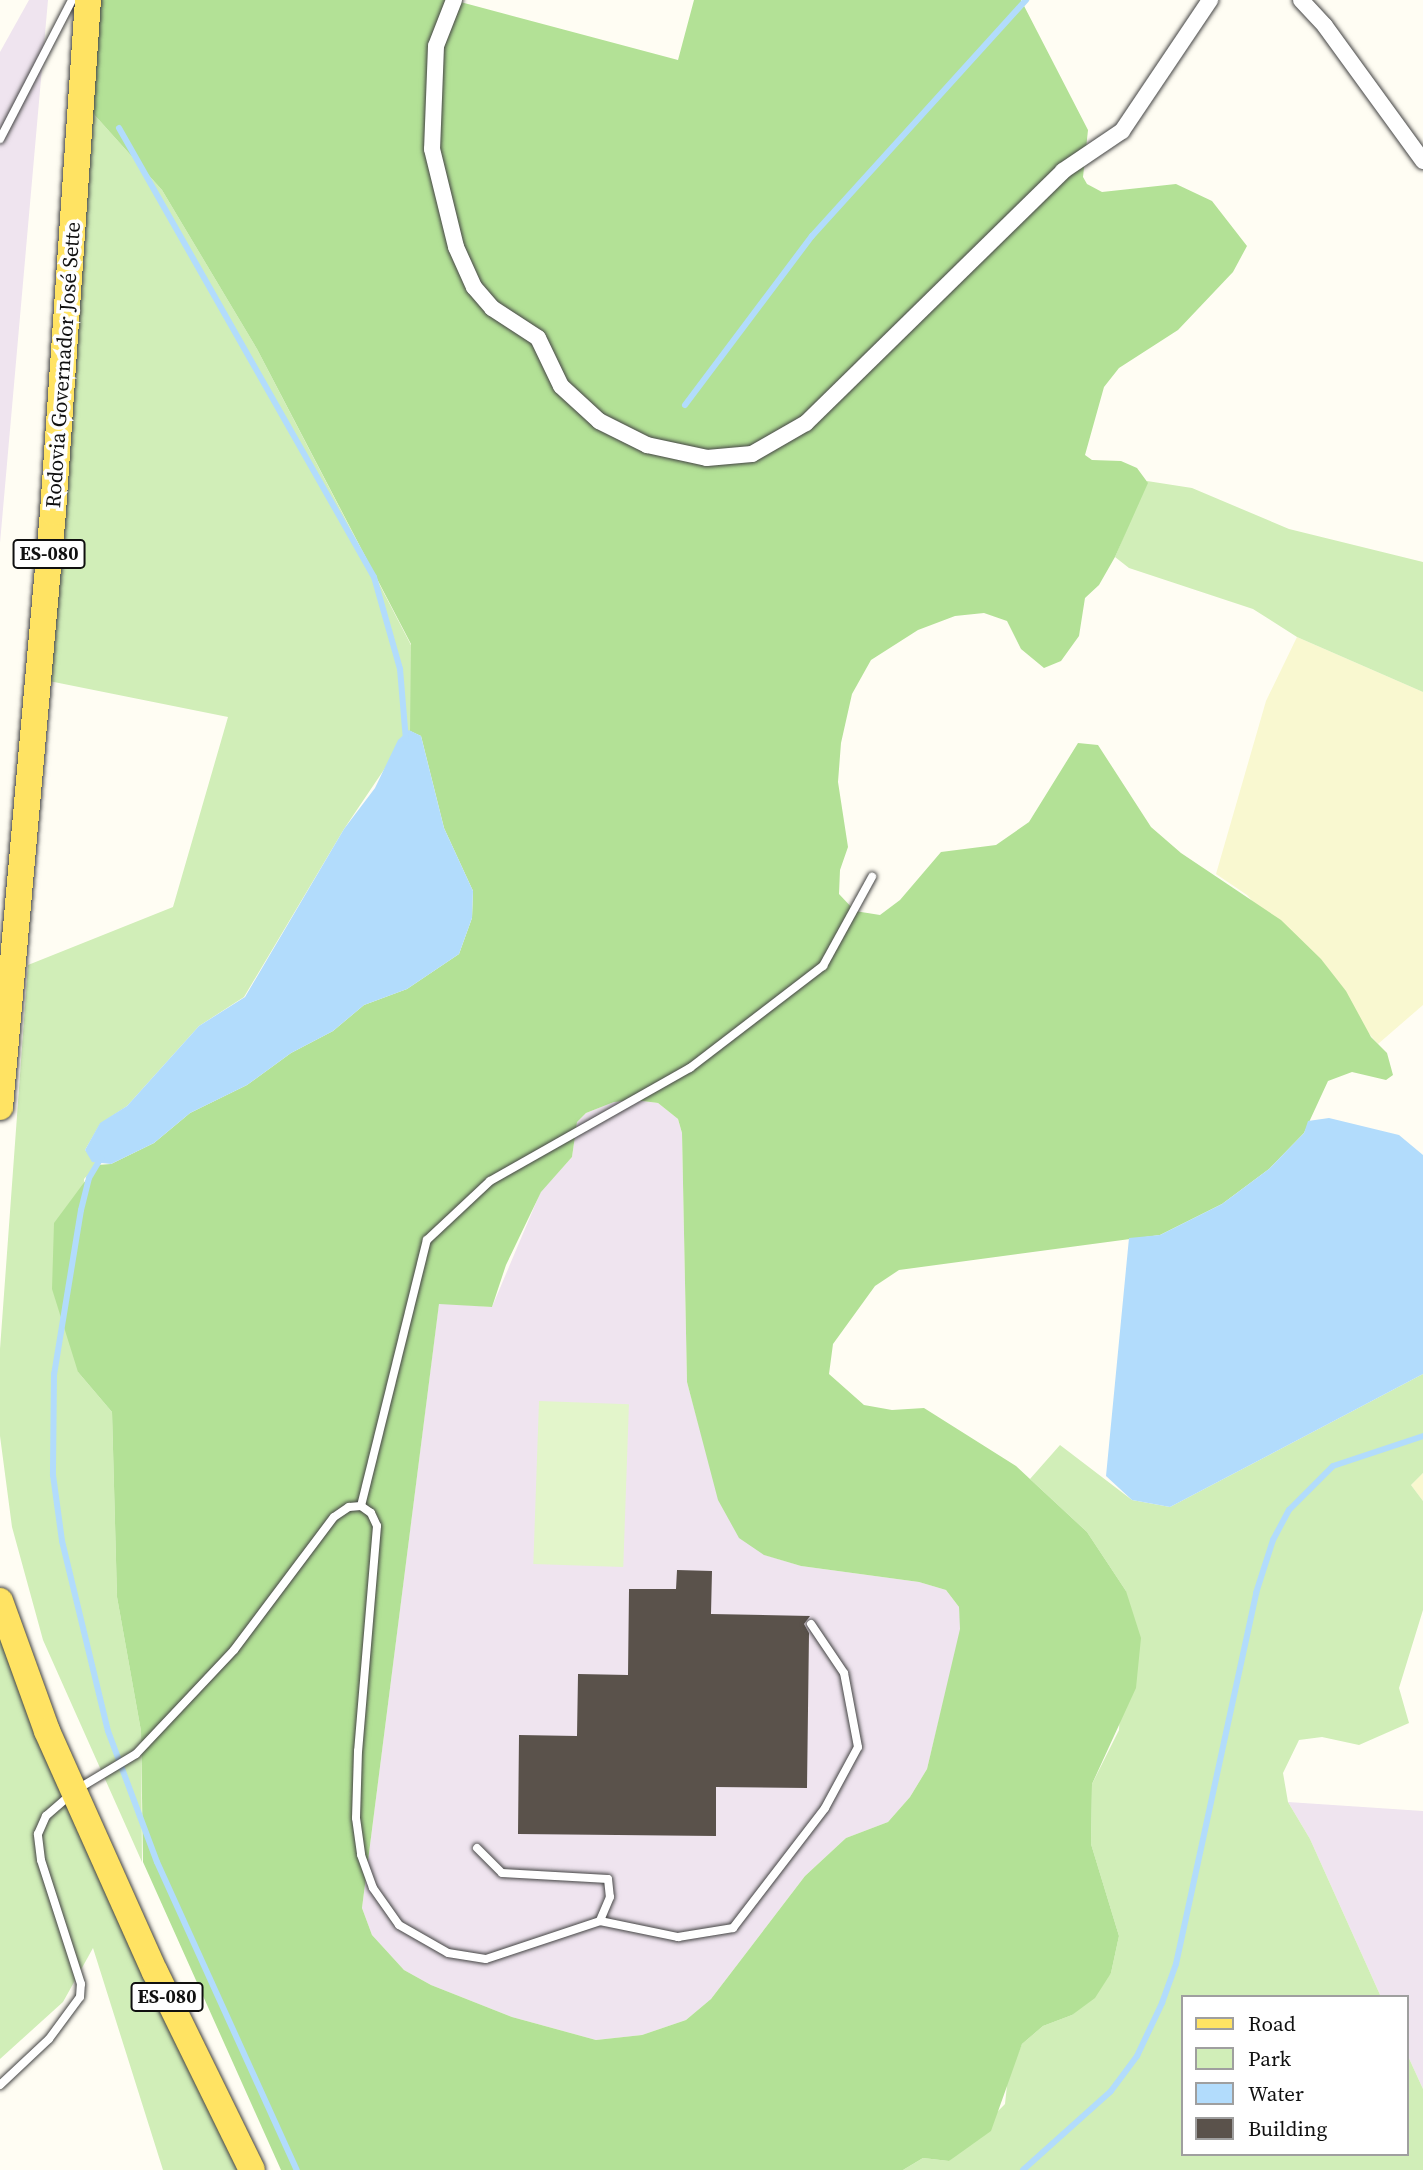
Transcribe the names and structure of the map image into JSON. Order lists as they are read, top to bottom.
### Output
{
  "streets": {
    "main road": ["Rodovia Governador José Sette", "ES-080"]
  },
  "legend": [
    "Road",
    "Park",
    "Water",
    "Building"
  ]
}
